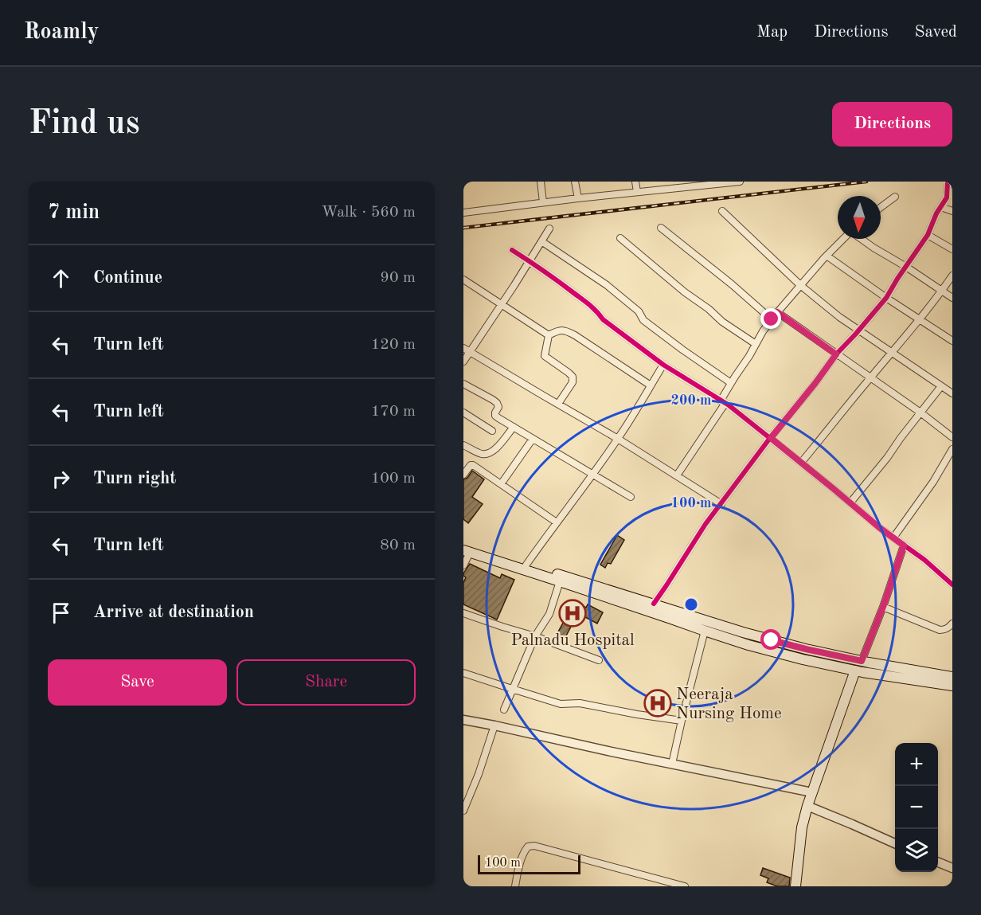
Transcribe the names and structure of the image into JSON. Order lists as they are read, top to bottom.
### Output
{
  "places": {
    "hospital": ["Palnadu Hospital", "Neeraja Nursing Home"]
  },
  "scale_bar": "100 m",
  "north": "bottom",
  "page": {
    "header": "Roamly",
    "nav": ["Map", "Directions", "Saved"],
    "buttons": [
      "Directions",
      ["Save", "Share"]
    ],
    "title": "Find us",
    "heading": ["7 min", "Walk · 560 m"],
    "list": [
      ["Continue", "90 m"],
      ["Turn left", "120 m"],
      ["Turn left", "170 m"],
      ["Turn right", "100 m"],
      ["Turn left", "80 m"],
      "Arrive at destination"
    ],
    "map_buttons": ["+", "−"],
    "scale": "100 m"
  },
  "rings": ["200 m", "100 m"]
}
